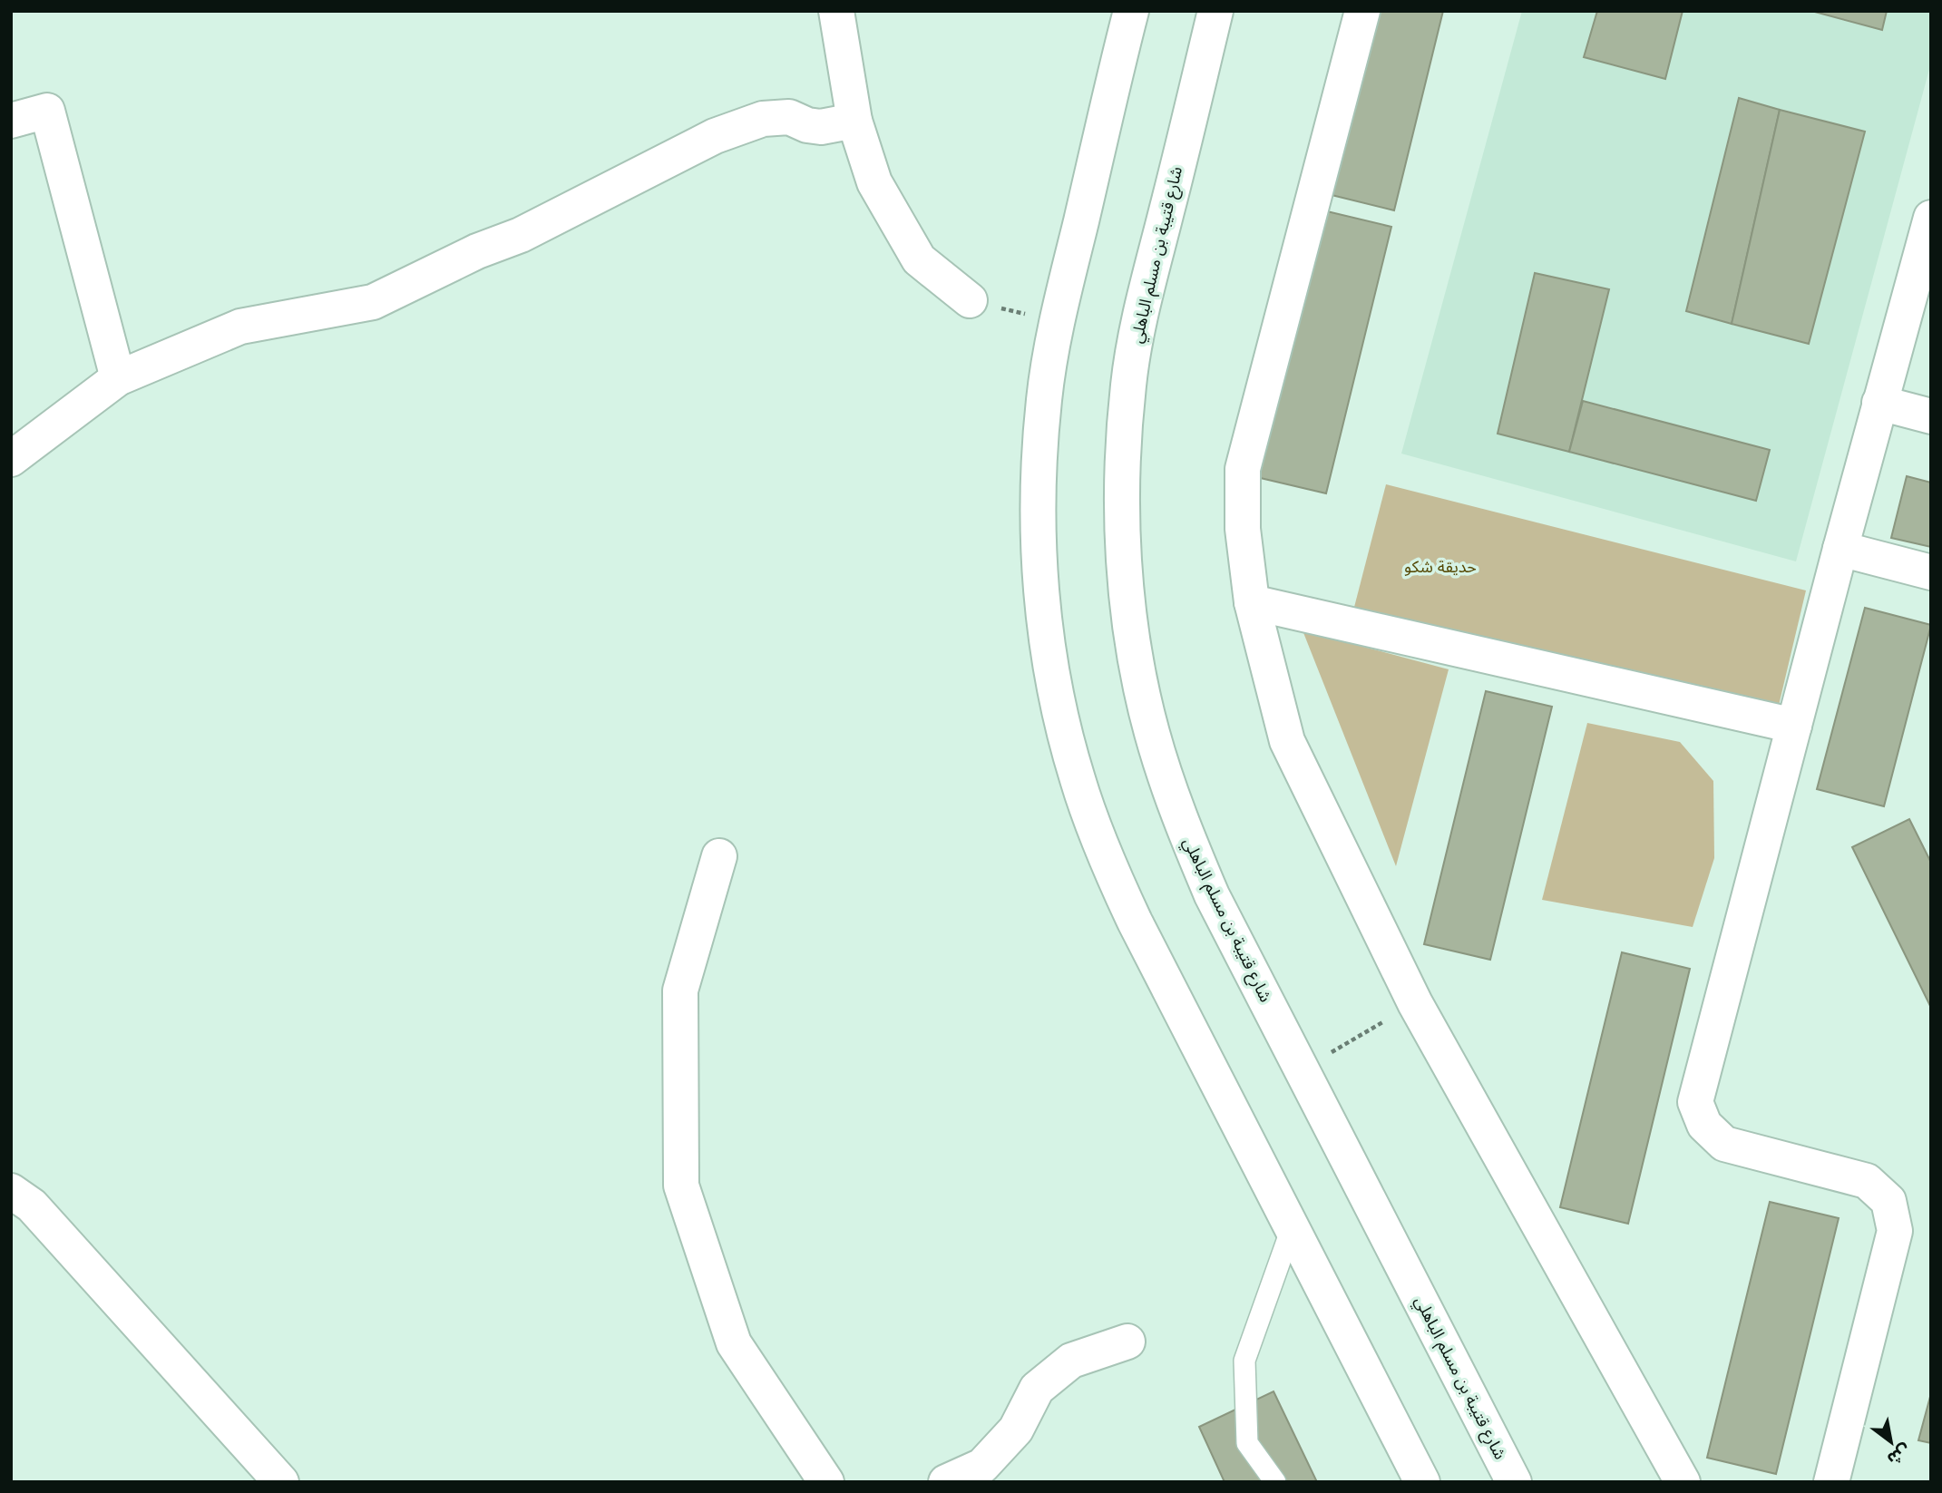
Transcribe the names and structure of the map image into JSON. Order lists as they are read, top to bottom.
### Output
{
  "streets": {
    "street": ["شارع قتيبة بن مسلم الباهلي"]
  },
  "parks": ["حديقة شكو"],
  "north": "bottom right"
}
